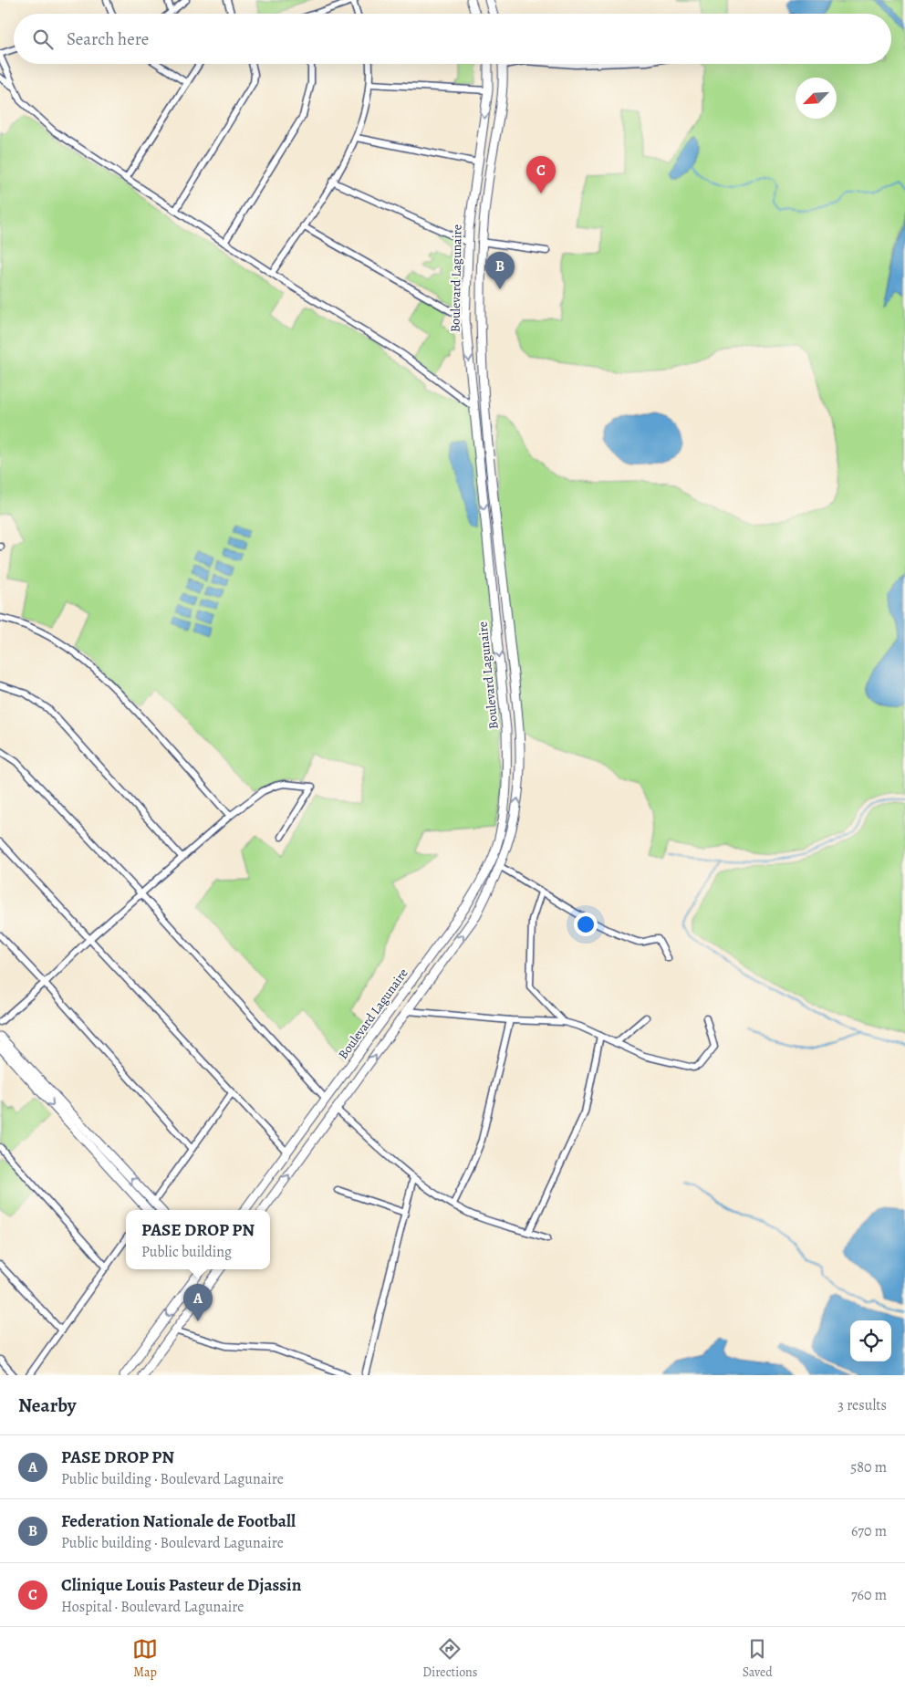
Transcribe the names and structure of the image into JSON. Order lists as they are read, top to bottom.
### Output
{
  "streets": {
    "main road": ["Boulevard Lagunaire"]
  },
  "north": "bottom left",
  "page": {
    "search": "Search here",
    "pins": ["C", "B", "A"],
    "popup": ["PASE DROP PN", "Public building"],
    "heading": ["Nearby", "3 results"],
    "list": [
      {
        "mark": "A",
        "name": "PASE DROP PN",
        "note": "Public building · Boulevard Lagunaire",
        "value": "580 m"
      },
      {
        "mark": "B",
        "name": "Federation Nationale de Football",
        "note": "Public building · Boulevard Lagunaire",
        "value": "670 m"
      },
      {
        "mark": "C",
        "name": "Clinique Louis Pasteur de Djassin",
        "note": "Hospital · Boulevard Lagunaire",
        "value": "760 m"
      }
    ],
    "nav": ["Map", "Directions", "Saved"]
  }
}
